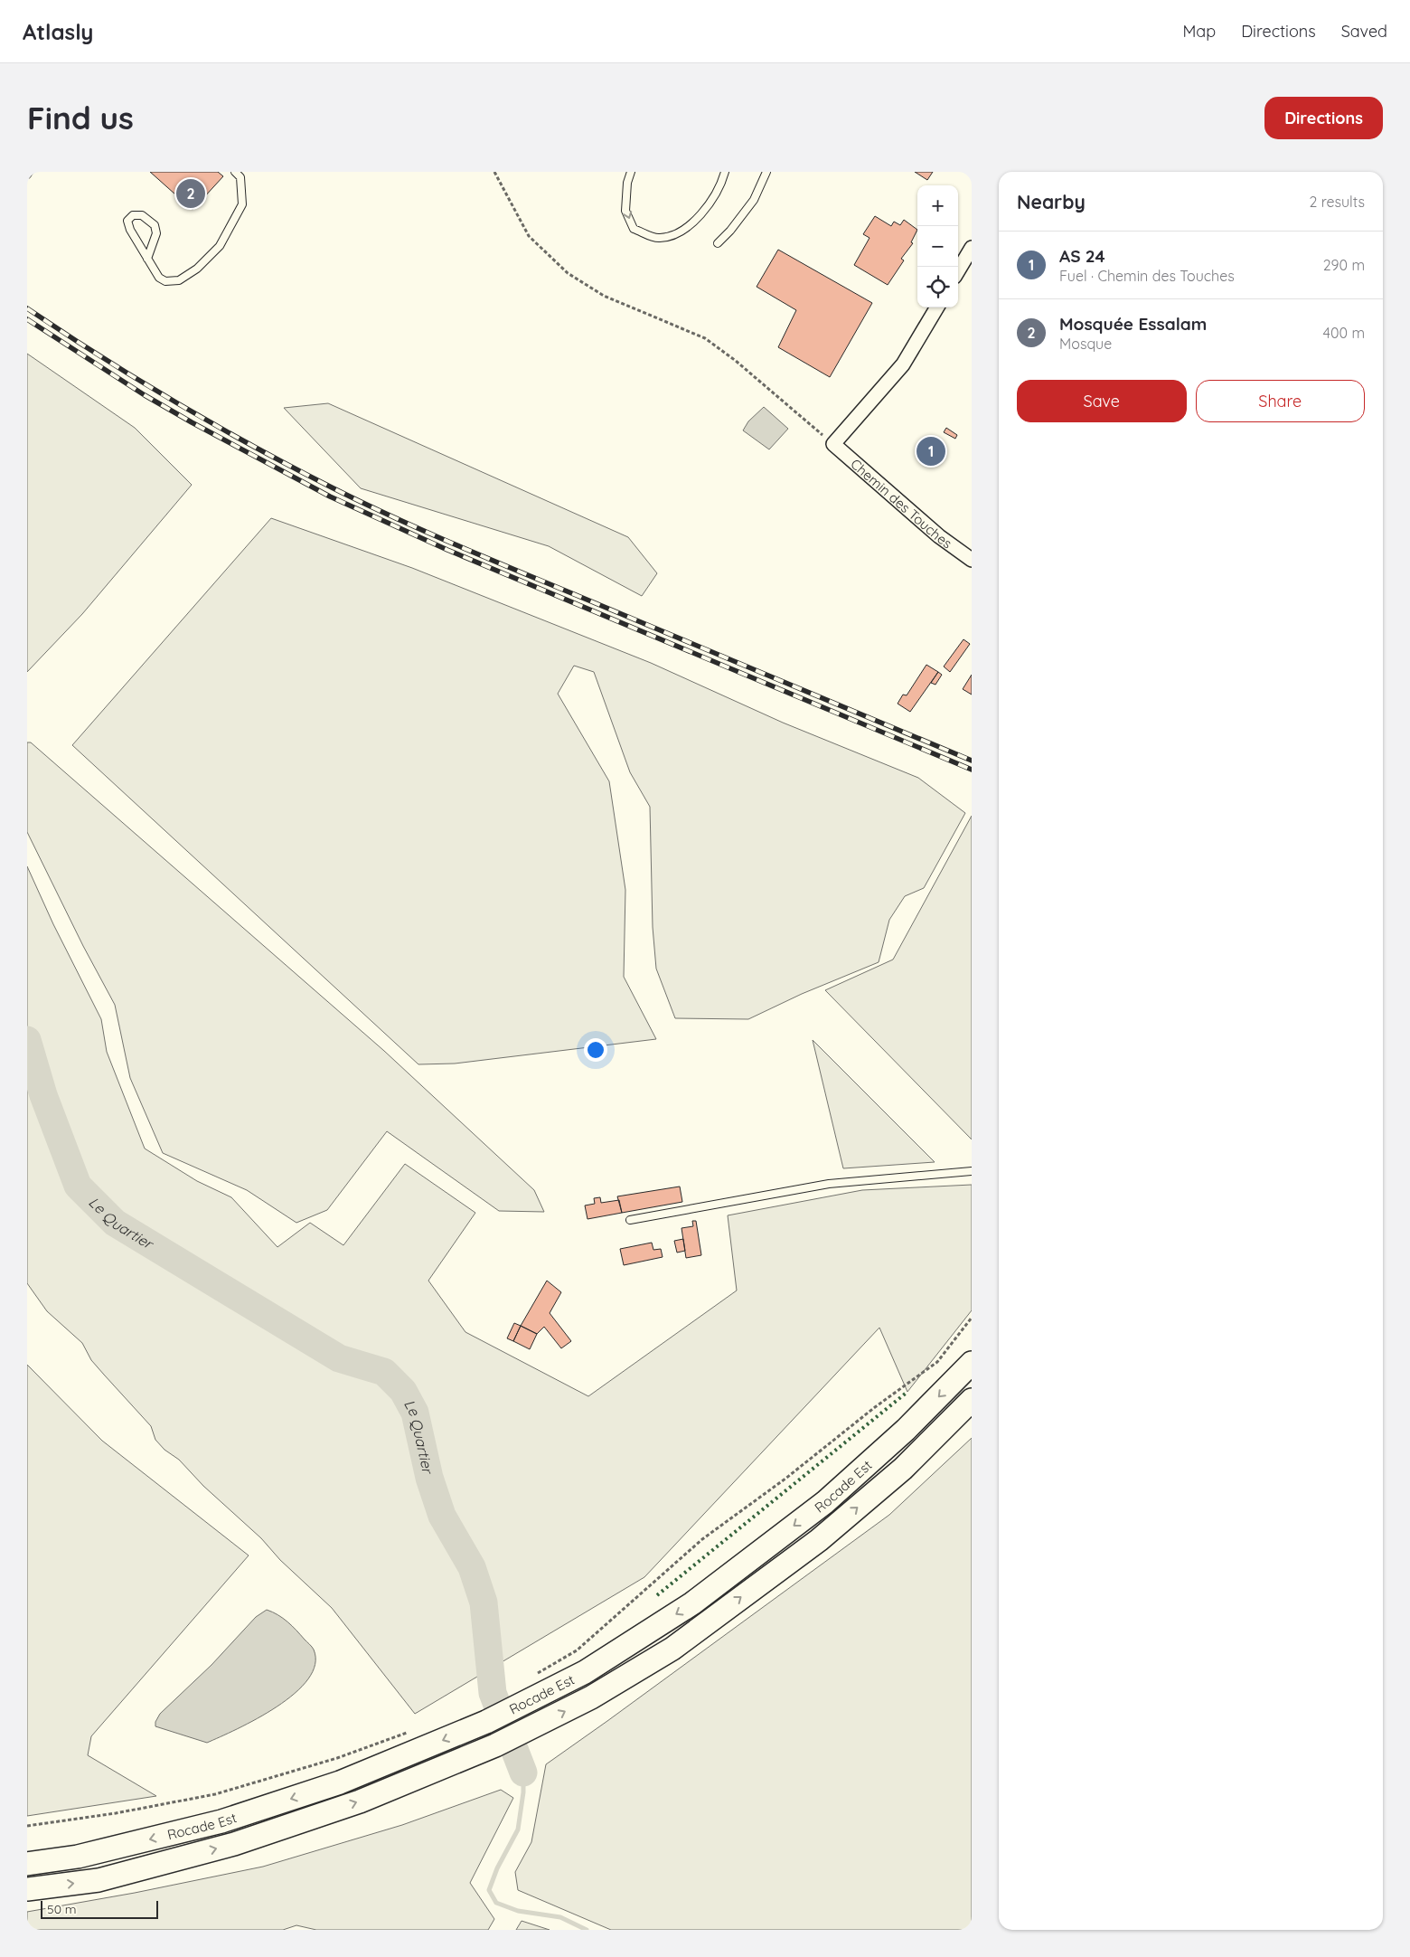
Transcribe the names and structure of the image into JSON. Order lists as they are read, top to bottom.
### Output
{
  "streets": {
    "main road": ["Rocade Est"],
    "street": ["Chemin des Touches"]
  },
  "water": ["Le Quartier"],
  "scale_bar": "50 m",
  "page": {
    "header": "Atlasly",
    "nav": ["Map", "Directions", "Saved"],
    "buttons": [
      "Directions",
      ["Save", "Share"]
    ],
    "title": "Find us",
    "heading": ["Nearby", "2 results"],
    "pins": ["2", "1"],
    "map_buttons": ["+", "−"],
    "list": [
      {
        "mark": "1",
        "name": "AS 24",
        "note": "Fuel · Chemin des Touches",
        "value": "290 m"
      },
      {
        "mark": "2",
        "name": "Mosquée Essalam",
        "note": "Mosque",
        "value": "400 m"
      }
    ],
    "scale": "50 m"
  }
}
